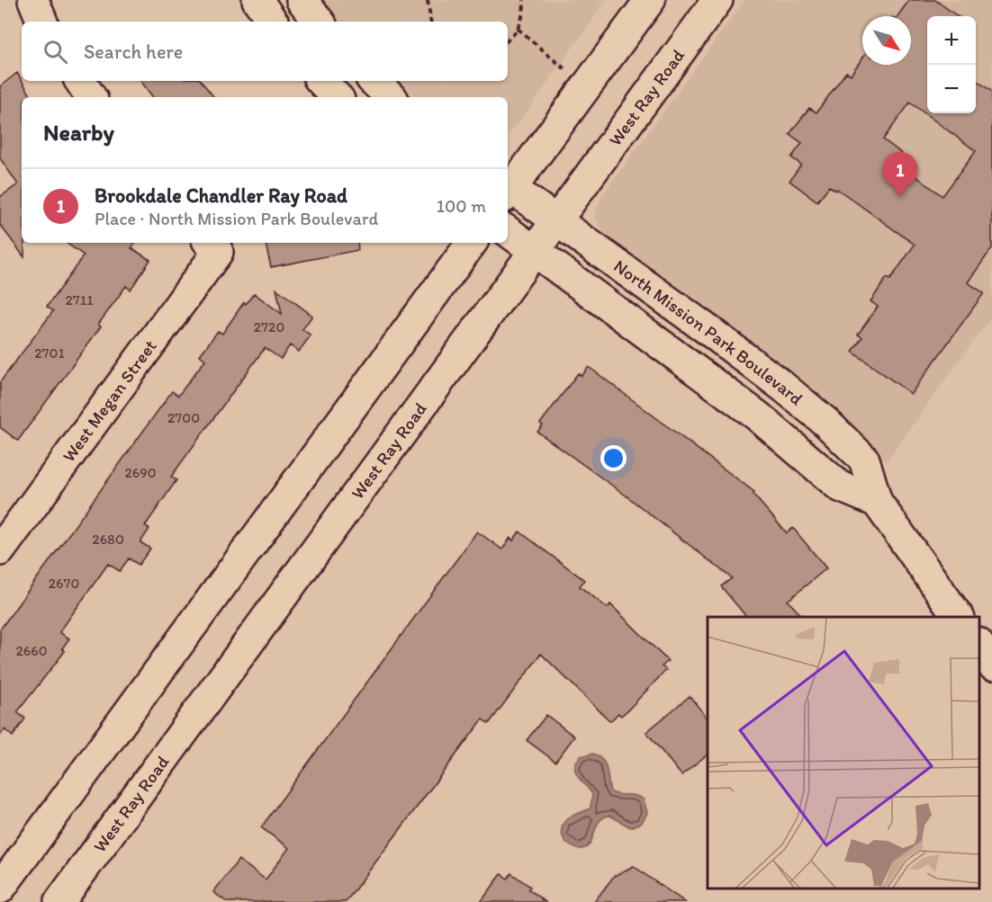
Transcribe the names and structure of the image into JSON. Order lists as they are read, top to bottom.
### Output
{
  "streets": {
    "main road": ["West Ray Road", "North Mission Park Boulevard", "West Megan Street"]
  },
  "crossings": [
    ["West Ray Road", "North Mission Park Boulevard"]
  ],
  "house_numbers": [
    "2711",
    "2720",
    "2701",
    "2700",
    "2690",
    "2680",
    "2670",
    "2660"
  ],
  "north": "bottom right",
  "page": {
    "map_buttons": ["+", "−"],
    "search": "Search here",
    "heading": "Nearby",
    "pins": "1",
    "list": [
      {
        "mark": "1",
        "name": "Brookdale Chandler Ray Road",
        "note": "Place · North Mission Park Boulevard",
        "value": "100 m"
      }
    ]
  }
}
